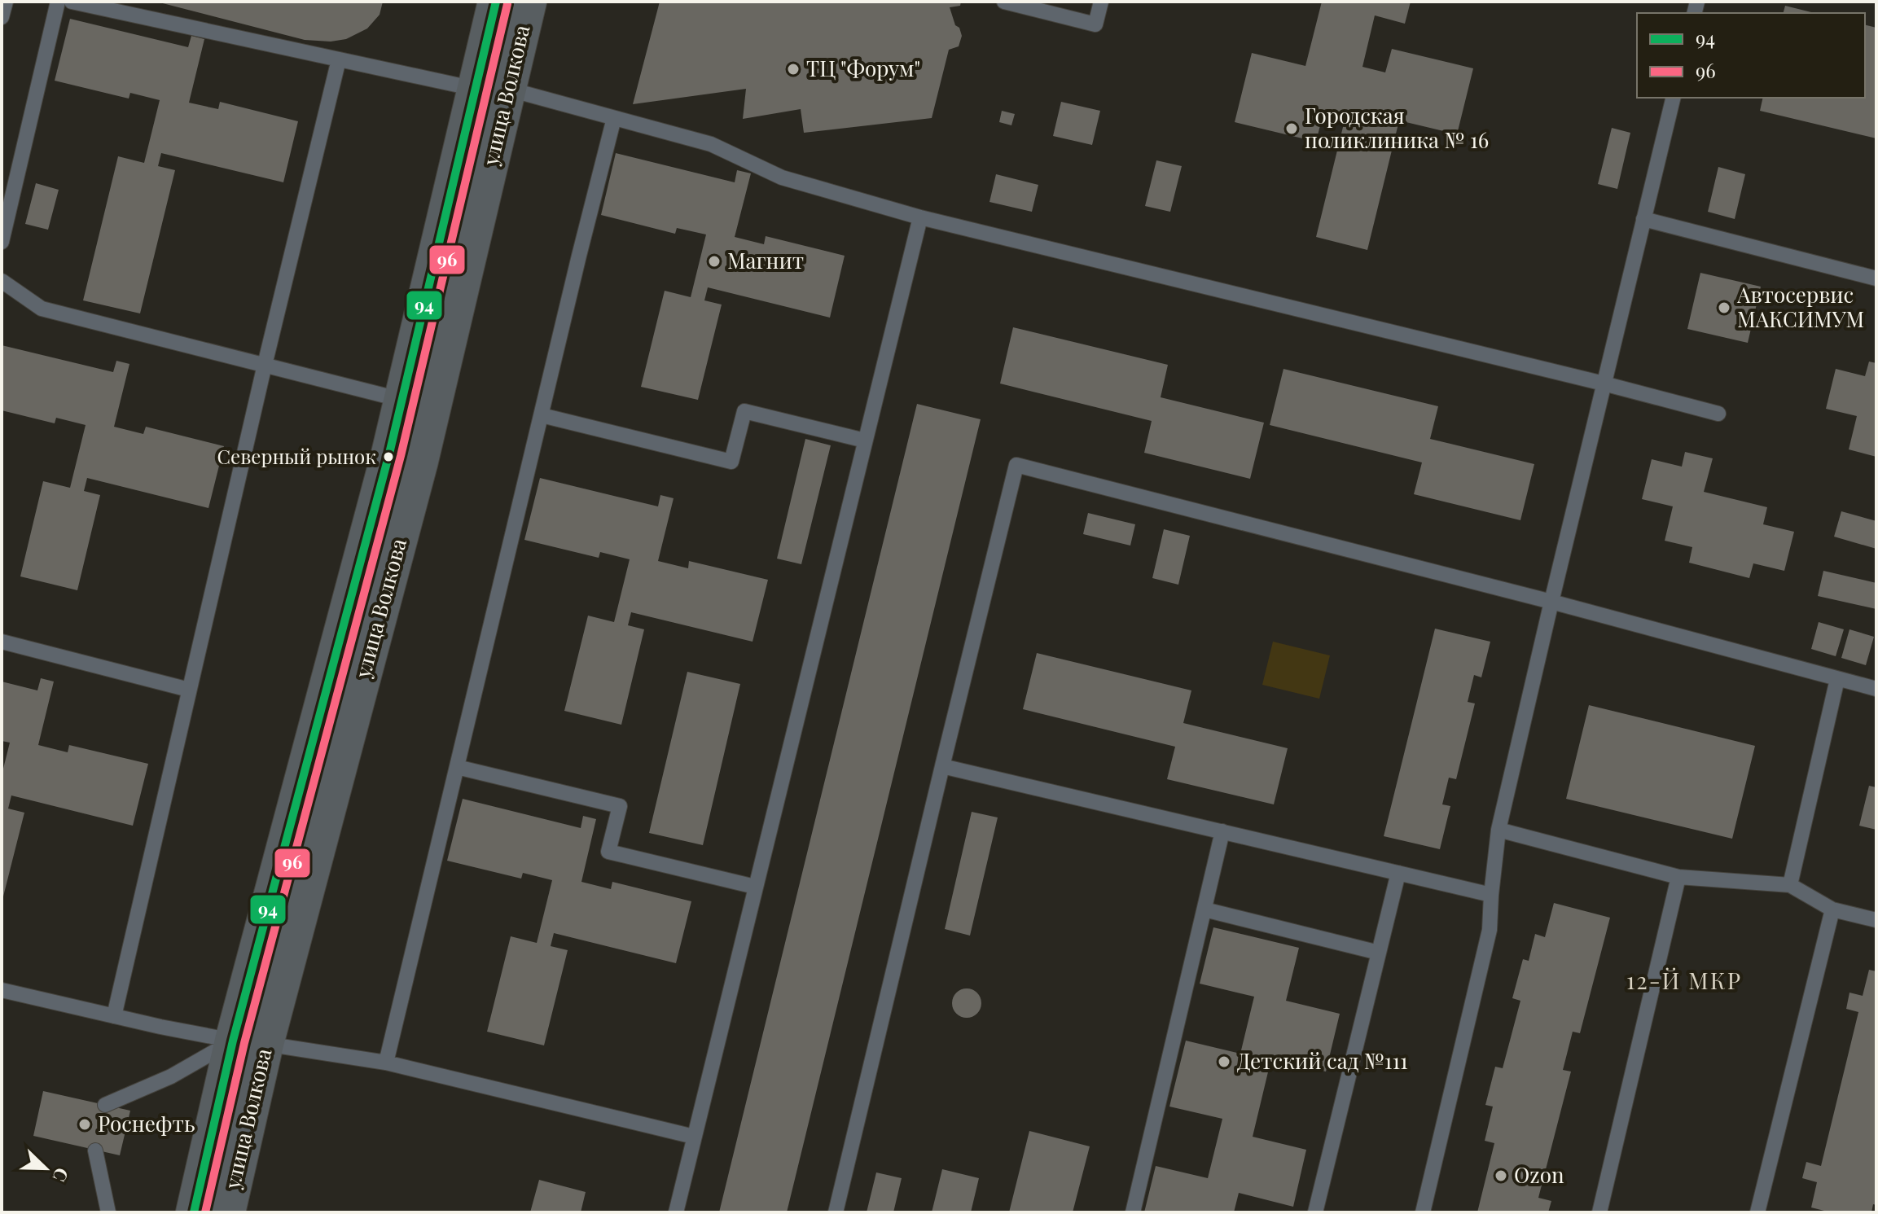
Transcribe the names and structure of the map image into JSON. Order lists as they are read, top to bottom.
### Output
{
  "streets": {
    "main road": ["улица Волкова"]
  },
  "districts": ["12-Й МКР"],
  "places": [
    "ТЦ \"Форум\"",
    "Городская поликлиника № 16",
    "Магнит",
    "Автосервис МАКСИМУМ",
    "Северный рынок",
    "Детский сад №111",
    "Роснефть",
    "Ozon"
  ],
  "lines": ["transit line 94", "transit line 96"],
  "legend": ["94", "96"],
  "north": "bottom right"
}
